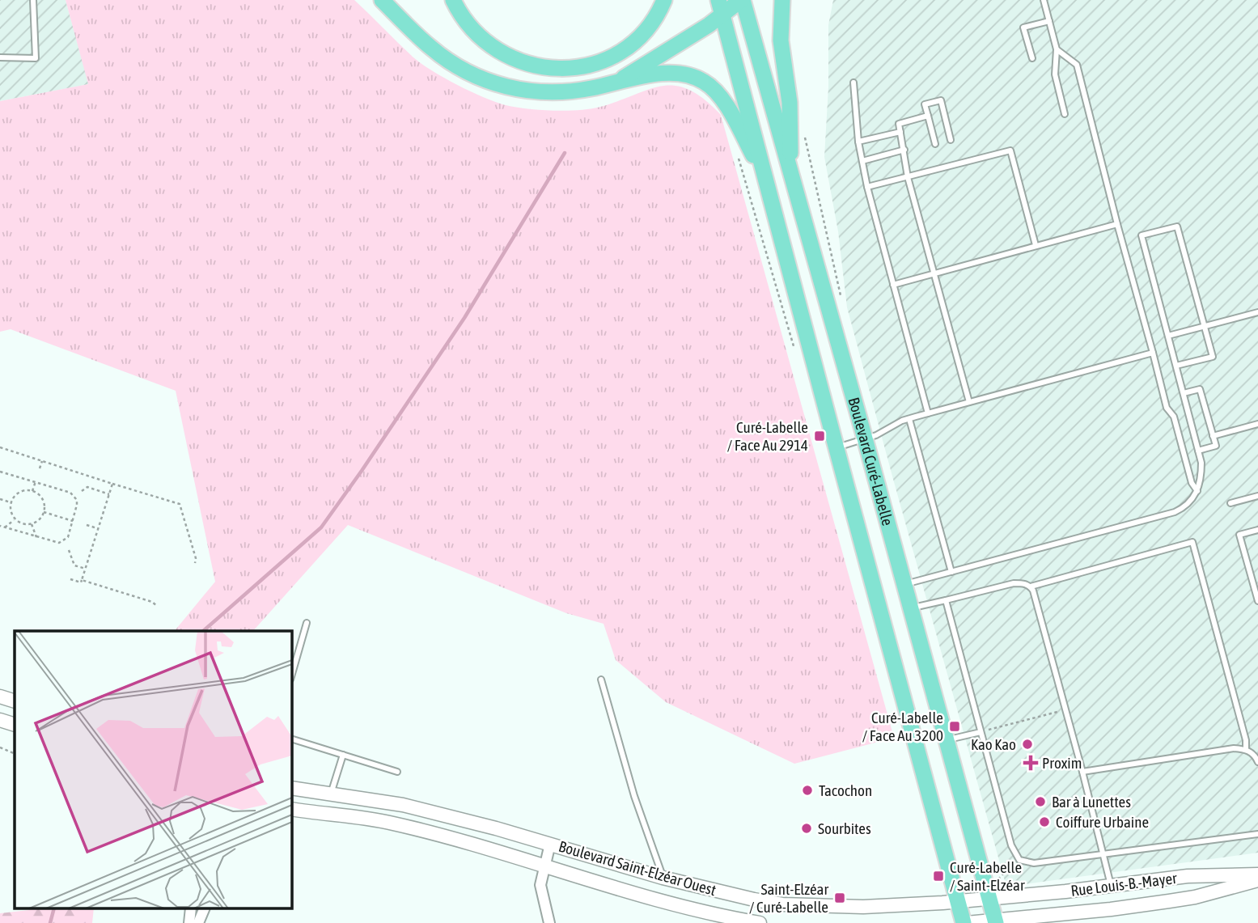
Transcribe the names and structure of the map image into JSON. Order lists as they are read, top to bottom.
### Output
{
  "streets": {
    "main road": ["Boulevard Curé-Labelle"],
    "street": ["Boulevard Saint-Elzéar Ouest", "Rue Louis-B.-Mayer"]
  },
  "crossings": [
    ["Boulevard Curé-Labelle", "Boulevard Saint-Elzéar Ouest"],
    ["Boulevard Curé-Labelle", "Rue Louis-B.-Mayer"],
    ["Boulevard Saint-Elzéar Ouest", "Rue Louis-B.-Mayer"]
  ],
  "places": {
    "transit": [
      "Curé-Labelle / Face Au 2914",
      "Curé-Labelle / Face Au 3200",
      "Curé-Labelle / Saint-Elzéar",
      "Saint-Elzéar / Curé-Labelle"
    ],
    "other": [
      "Kao Kao",
      "Tacochon",
      "Bar à Lunettes",
      "Coiffure Urbaine",
      "Sourbites"
    ],
    "health": ["Proxim"]
  }
}
